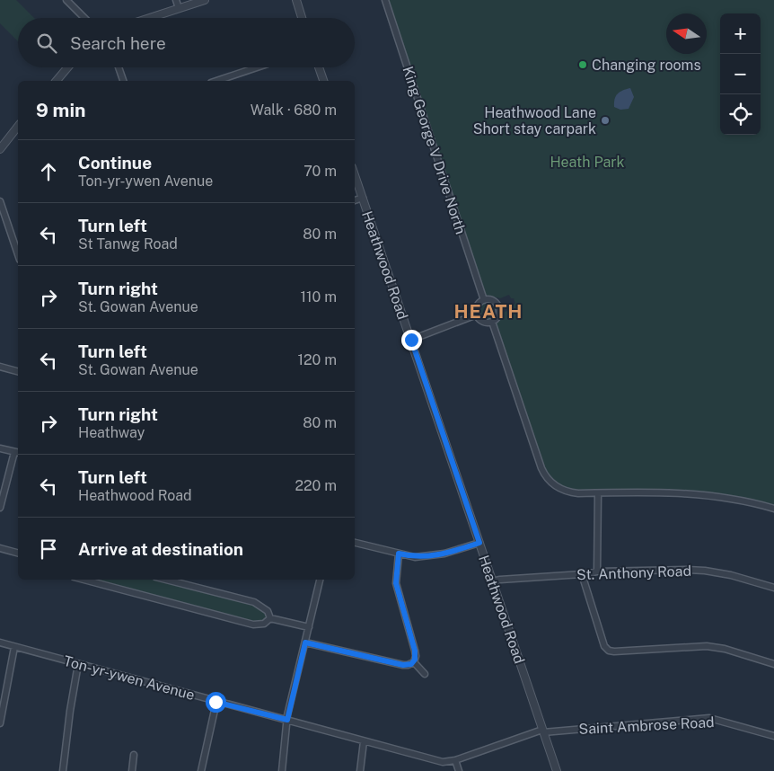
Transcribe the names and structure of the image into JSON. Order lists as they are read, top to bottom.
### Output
{
  "streets": {
    "street": [
      "King George V Drive North",
      "Heathwood Road",
      "St. Anthony Road",
      "Ton-yr-ywen Avenue",
      "Saint Ambrose Road"
    ]
  },
  "crossings": [
    ["Heathwood Road", "St. Anthony Road"],
    ["Heathwood Road", "Ton-yr-ywen Avenue"],
    ["Heathwood Road", "Saint Ambrose Road"],
    ["Ton-yr-ywen Avenue", "Saint Ambrose Road"]
  ],
  "districts": ["HEATH"],
  "parks": ["Heath Park"],
  "places": ["Changing rooms", "Heathwood Lane Short stay carpark"],
  "north": "left",
  "page": {
    "map_buttons": ["+", "−"],
    "search": "Search here",
    "heading": ["9 min", "Walk · 680 m"],
    "list": [
      ["Continue", "Ton-yr-ywen Avenue", "70 m"],
      ["Turn left", "St Tanwg Road", "80 m"],
      ["Turn right", "St. Gowan Avenue", "110 m"],
      ["Turn left", "St. Gowan Avenue", "120 m"],
      ["Turn right", "Heathway", "80 m"],
      ["Turn left", "Heathwood Road", "220 m"],
      "Arrive at destination"
    ]
  }
}
